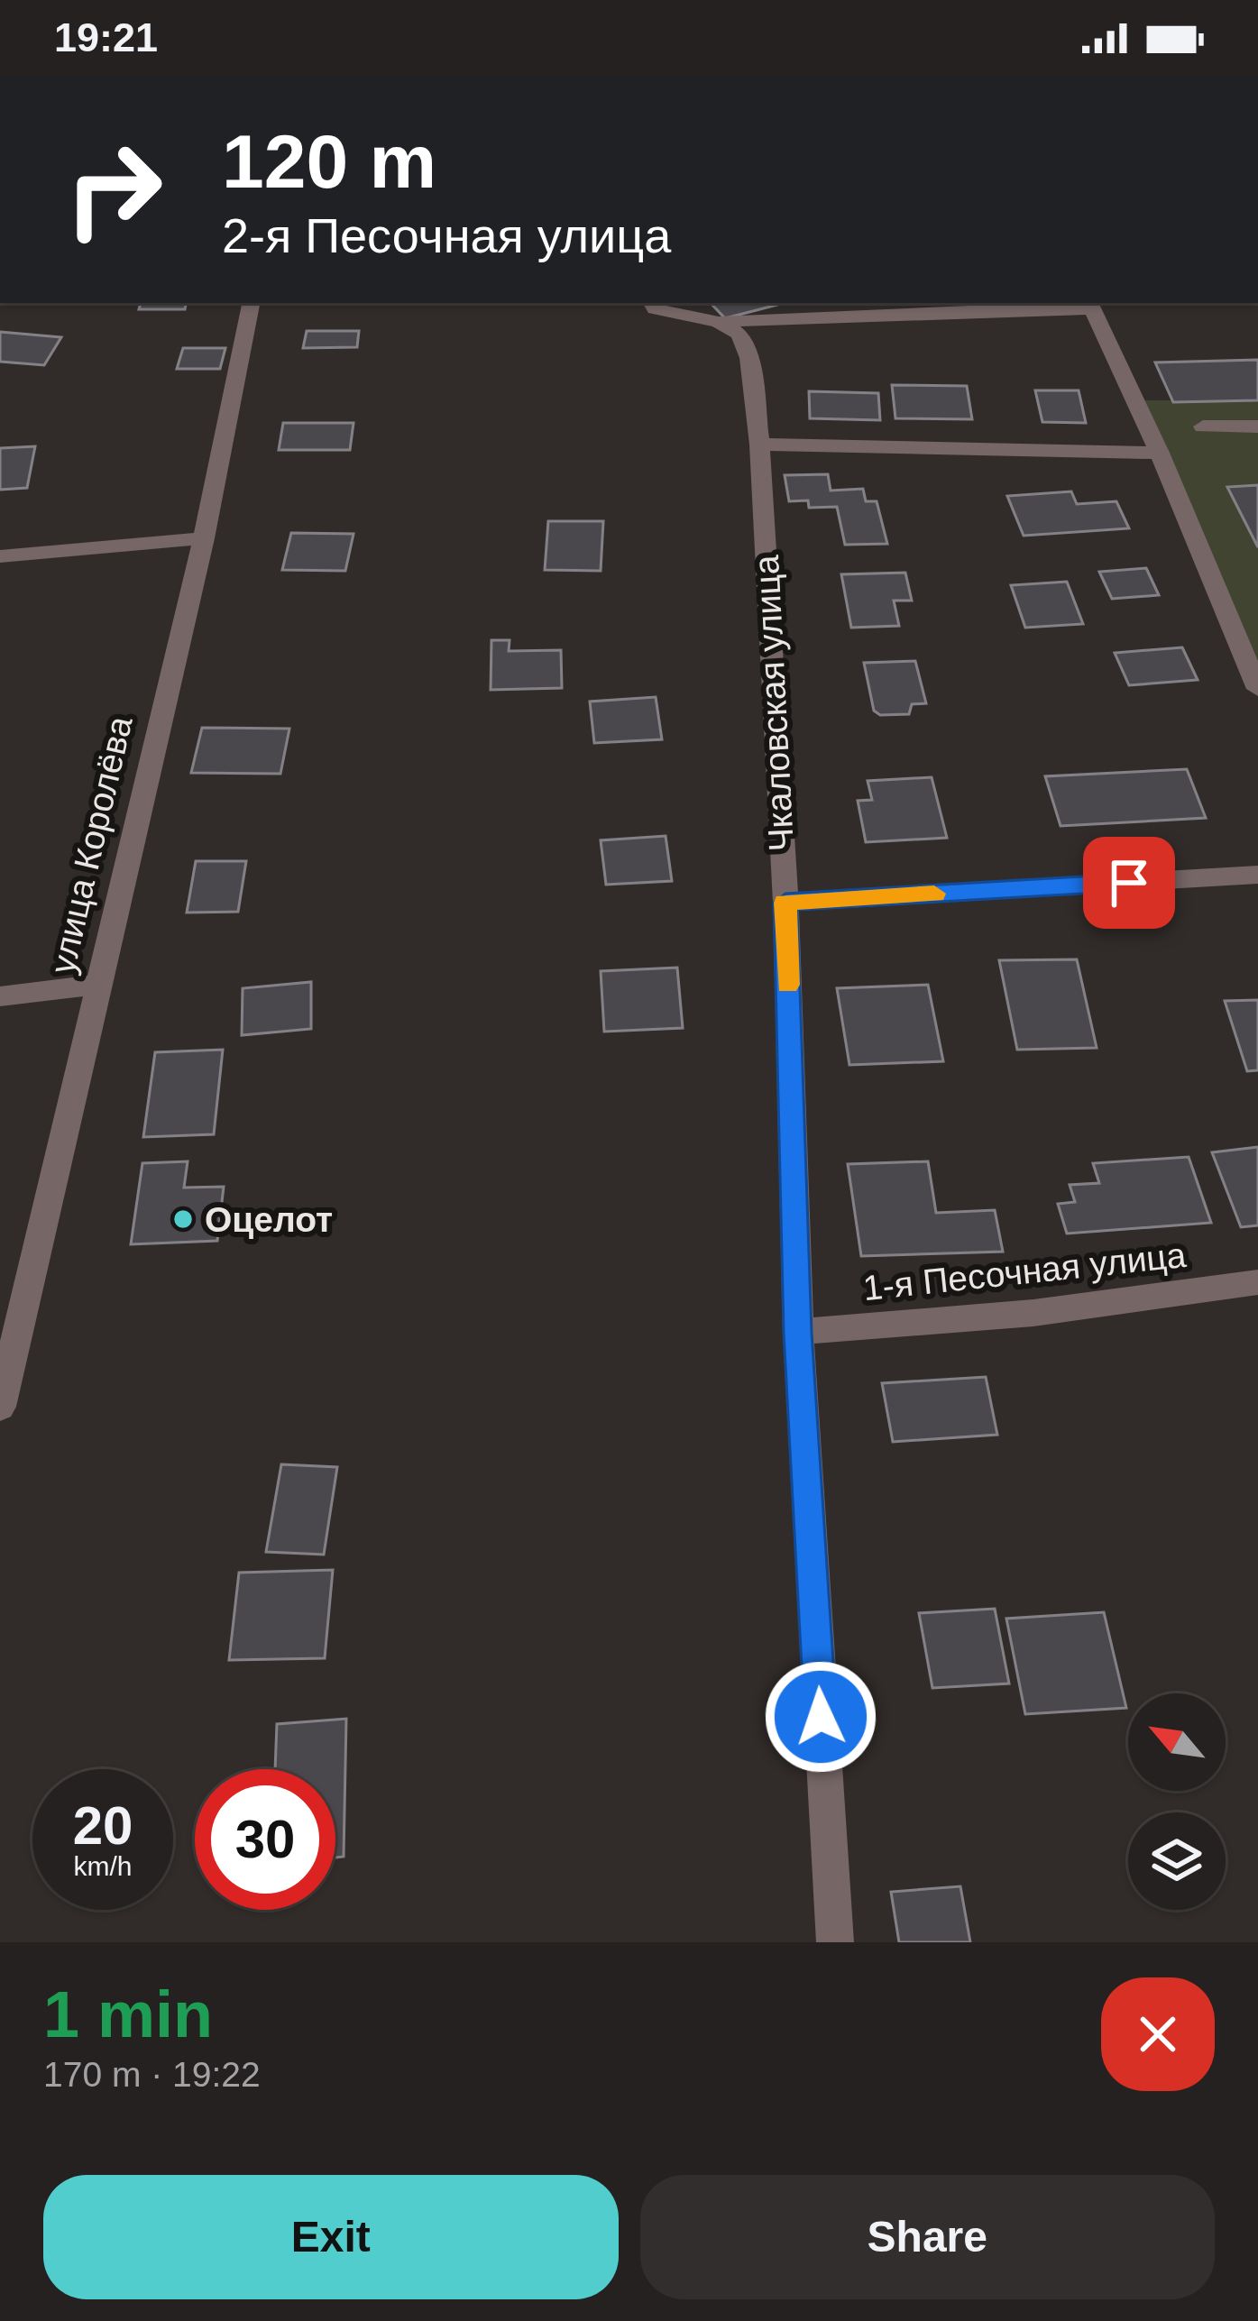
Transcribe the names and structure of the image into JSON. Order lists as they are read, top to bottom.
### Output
{
  "streets": {
    "street": ["Чкаловская улица", "улица Королёва", "1-я Песочная улица"]
  },
  "crossings": [
    ["Чкаловская улица", "1-я Песочная улица"]
  ],
  "places": ["Оцелот"],
  "north": "top left",
  "page": {
    "status": "19:21",
    "turn": ["120 m", "2-я Песочная улица"],
    "speed": "20 km/h",
    "limit": "30",
    "heading": ["1 min", "170 m · 19:22"],
    "buttons": ["Exit", "Share"]
  }
}
